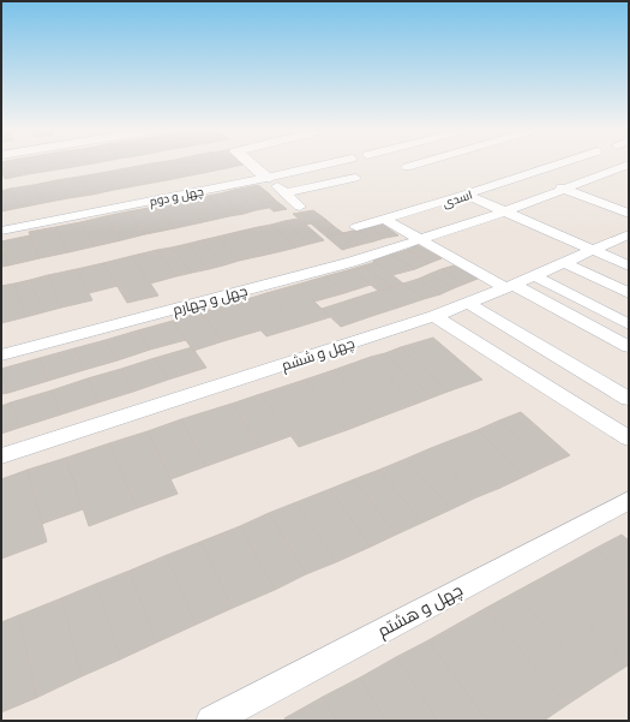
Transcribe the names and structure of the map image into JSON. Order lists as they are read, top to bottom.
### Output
{
  "streets": {
    "street": [
      "چهل و دوم",
      "اسدی",
      "چهل و چهارم",
      "چهل و ششم",
      "چهل و هشتم"
    ]
  }
}
